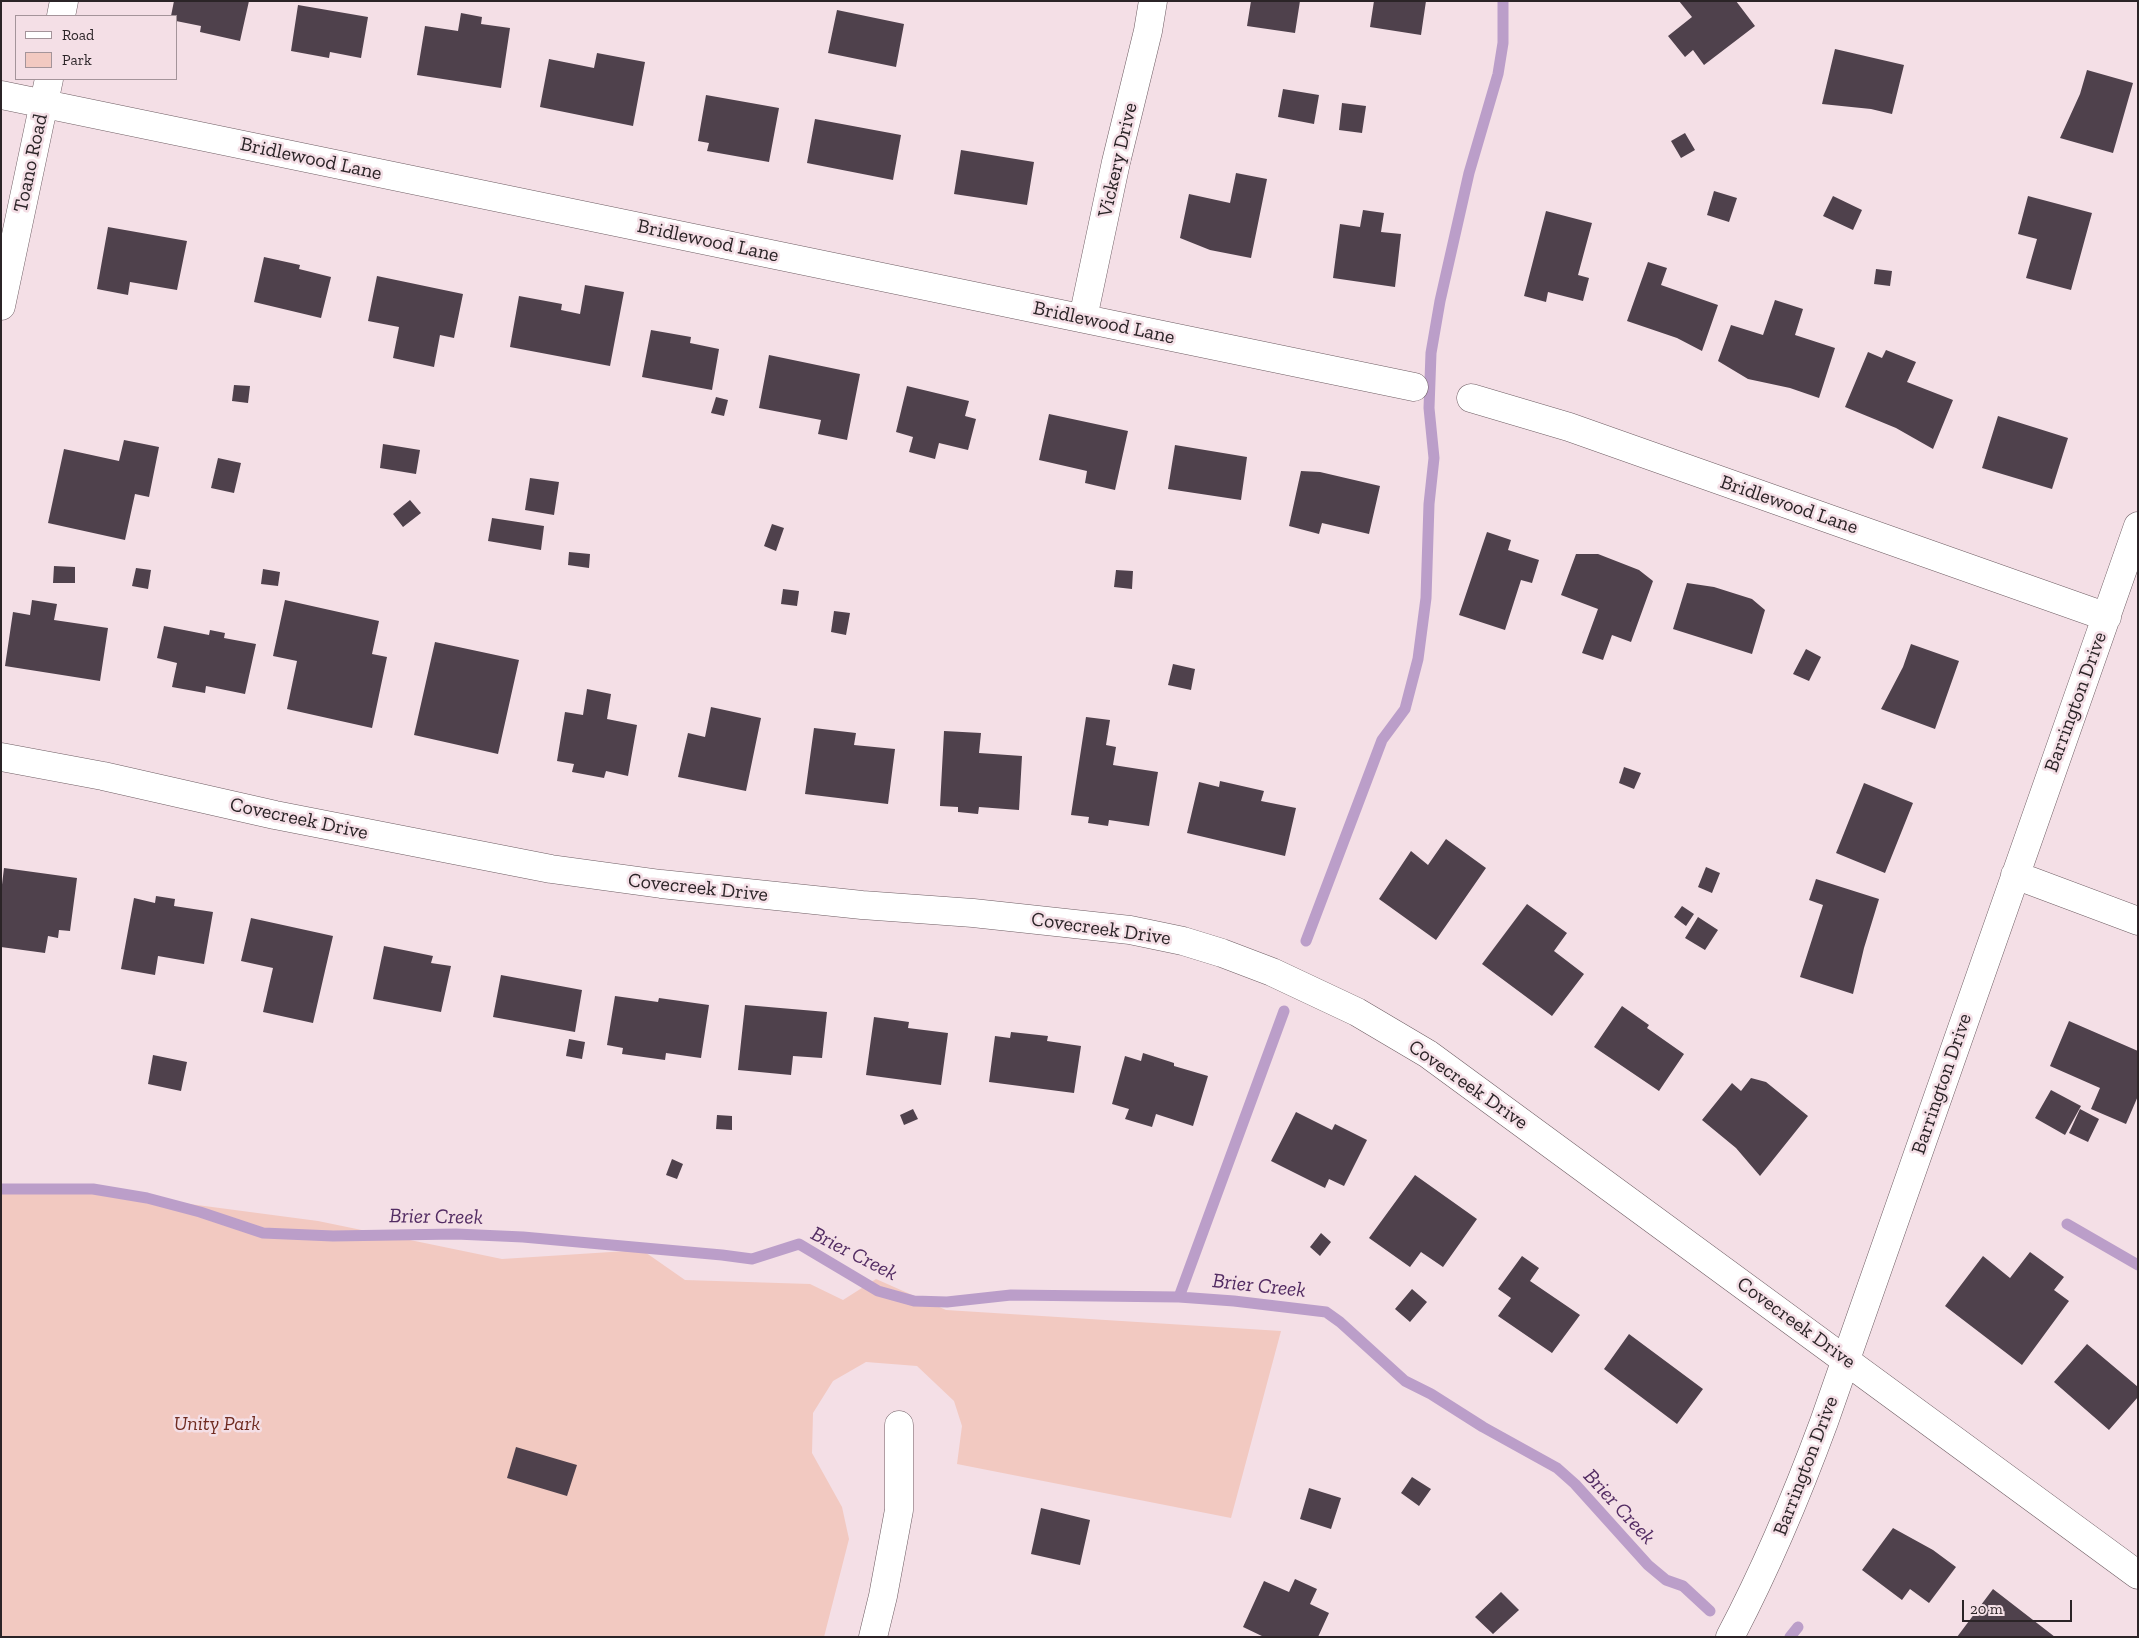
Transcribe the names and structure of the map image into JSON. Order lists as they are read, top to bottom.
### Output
{
  "streets": {
    "street": [
      "Bridlewood Lane",
      "Vickery Drive",
      "Toano Road",
      "Barrington Drive",
      "Covecreek Drive"
    ]
  },
  "crossings": [
    ["Bridlewood Lane", "Vickery Drive"],
    ["Bridlewood Lane", "Toano Road"],
    ["Bridlewood Lane", "Barrington Drive"],
    ["Barrington Drive", "Covecreek Drive"]
  ],
  "water": ["Brier Creek"],
  "parks": ["Unity Park"],
  "legend": ["Road", "Park"],
  "scale_bar": "20 m"
}
